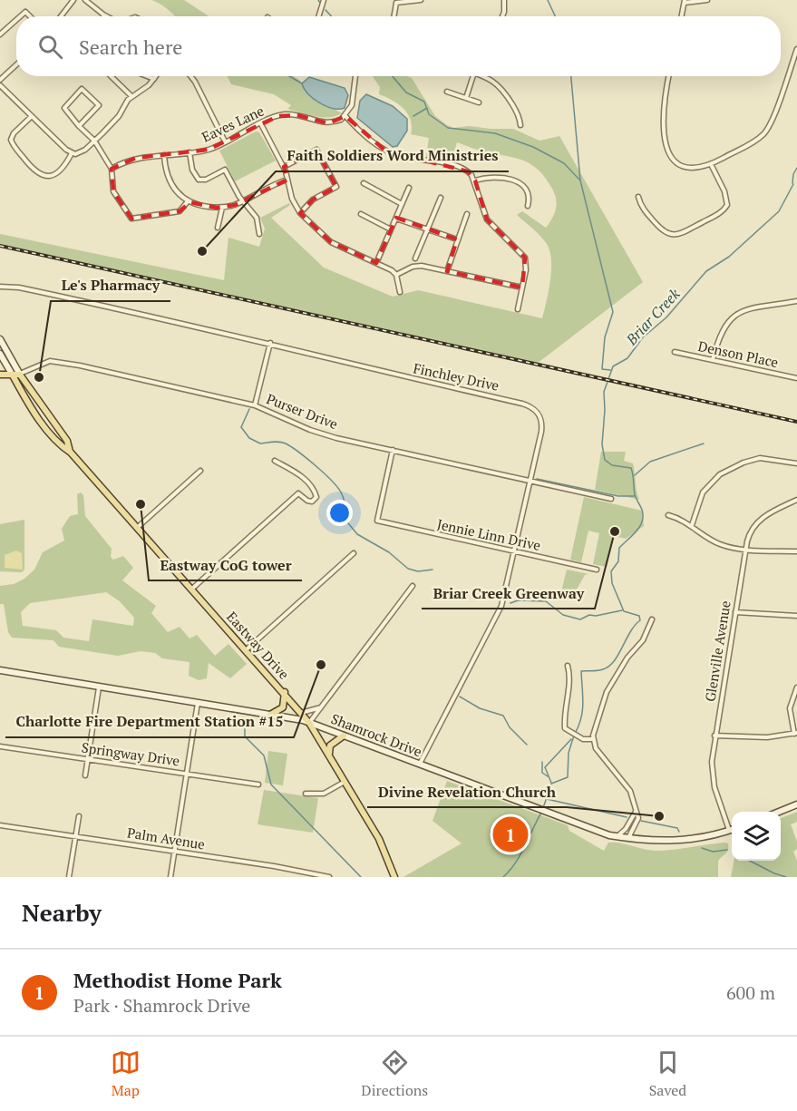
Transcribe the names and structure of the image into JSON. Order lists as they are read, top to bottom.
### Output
{
  "streets": {
    "main road": ["Eastway Drive"],
    "street": [
      "Eaves Lane",
      "Denson Place",
      "Finchley Drive",
      "Purser Drive",
      "Jennie Linn Drive",
      "Glenville Avenue",
      "Shamrock Drive",
      "Springway Drive",
      "Palm Avenue"
    ]
  },
  "crossings": [
    ["Finchley Drive", "Purser Drive"],
    ["Finchley Drive", "Jennie Linn Drive"],
    ["Finchley Drive", "Shamrock Drive"],
    ["Purser Drive", "Jennie Linn Drive"],
    ["Purser Drive", "Eastway Drive"],
    ["Eastway Drive", "Shamrock Drive"]
  ],
  "water": ["Briar Creek"],
  "places": [
    "Faith Soldiers Word Ministries",
    "Le's Pharmacy",
    "Eastway CoG tower",
    "Briar Creek Greenway",
    "Charlotte Fire Department Station #15",
    "Divine Revelation Church"
  ],
  "page": {
    "search": "Search here",
    "pins": "1",
    "heading": "Nearby",
    "list": [
      {
        "mark": "1",
        "name": "Methodist Home Park",
        "note": "Park · Shamrock Drive",
        "value": "600 m"
      }
    ],
    "nav": ["Map", "Directions", "Saved"]
  }
}
